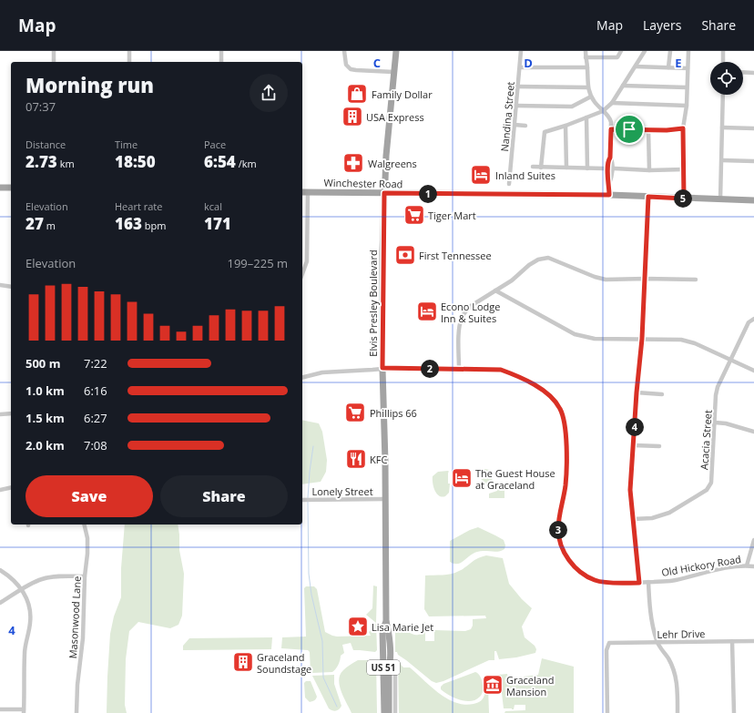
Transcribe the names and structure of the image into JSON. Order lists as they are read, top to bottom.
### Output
{
  "streets": {
    "main road": ["Winchester Road", "Elvis Presley Boulevard", "US 51"],
    "street": [
      "Nandina Street",
      "Acacia Street",
      "Lonely Street",
      "Old Hickory Road",
      "Masonwood Lane",
      "Lehr Drive"
    ]
  },
  "crossings": [
    ["Winchester Road", "Elvis Presley Boulevard"],
    ["Elvis Presley Boulevard", "Lonely Street"],
    ["Elvis Presley Boulevard", "Old Hickory Road"]
  ],
  "places": {
    "shop": ["Family Dollar"],
    "building": ["USA Express", "Graceland Soundstage"],
    "pharmacy": ["Walgreens"],
    "hotel": ["Inland Suites", "Econo Lodge Inn & Suites", "The Guest House at Graceland"],
    "supermarket": ["Tiger Mart", "Phillips 66"],
    "bank": ["First Tennessee"],
    "restaurant": ["KFC"],
    "place": ["Lisa Marie Jet"],
    "museum": ["Graceland Mansion"]
  },
  "page": {
    "header": "Map",
    "nav": ["Map", "Layers", "Share"],
    "heading": ["Morning run", "07:37"],
    "stats": [
      ["Distance", "2.73 km"],
      ["Time", "18:50"],
      ["Pace", "6:54 /km"],
      ["Elevation", "27 m"],
      ["Heart rate", "163 bpm"],
      ["kcal", "171"]
    ],
    "pins": [
      "1",
      "5",
      "2",
      "4",
      "3"
    ],
    "chart": ["Elevation", "199–225 m"],
    "list": [
      {
        "name": "500 m",
        "note": "7:22"
      },
      {
        "name": "1.0 km",
        "note": "6:16"
      },
      {
        "name": "1.5 km",
        "note": "6:27"
      },
      {
        "name": "2.0 km",
        "note": "7:08"
      }
    ],
    "buttons": ["Save", "Share"]
  },
  "grid": {
    "columns": ["C", "D", "E"],
    "rows": ["4"]
  }
}
